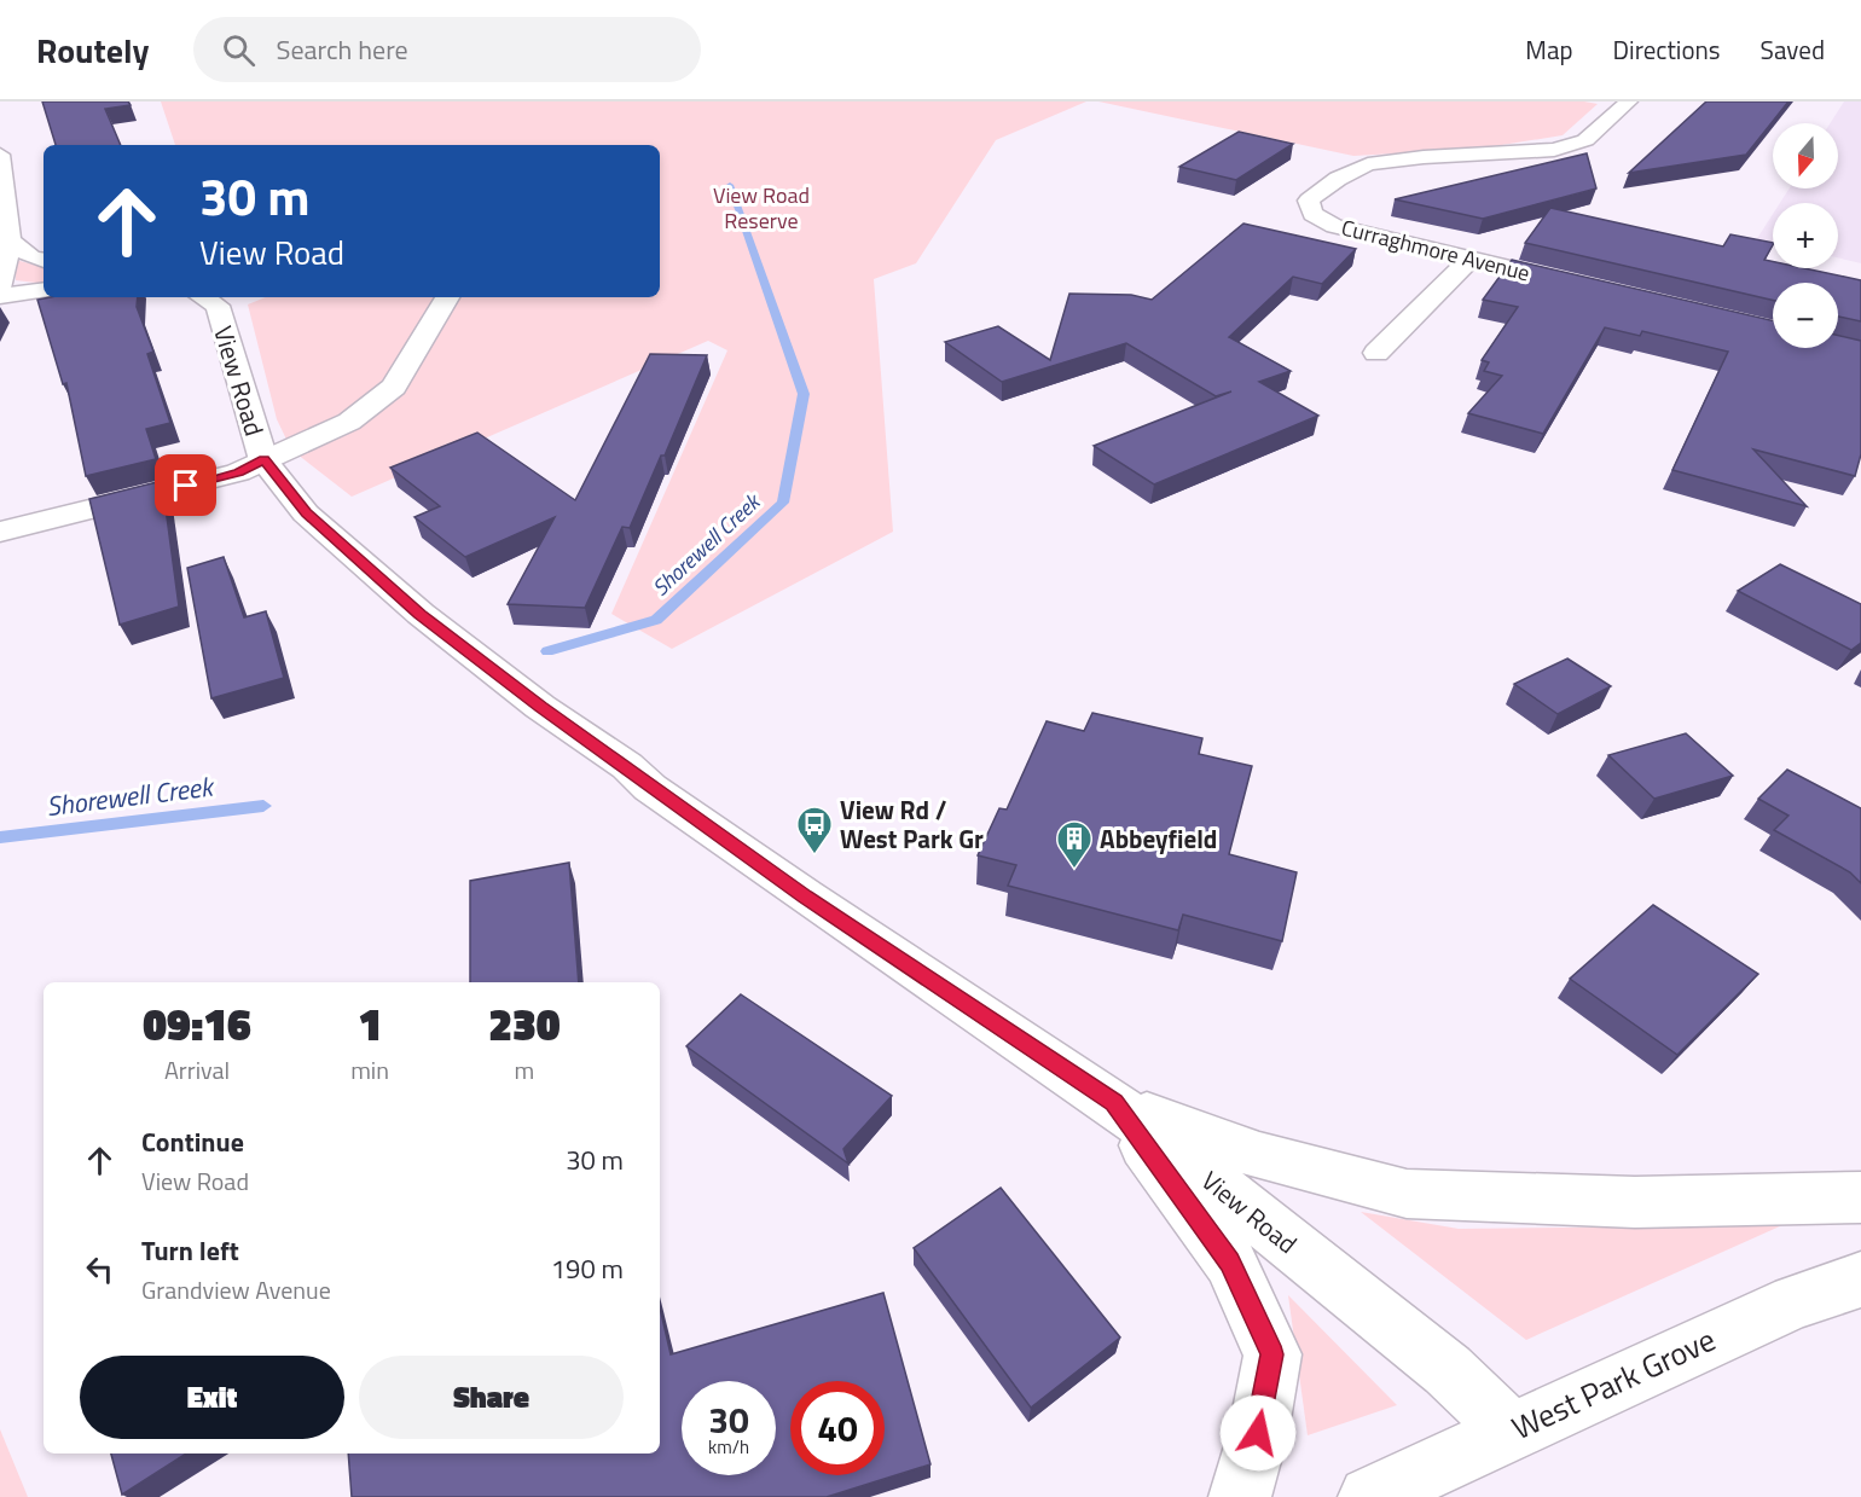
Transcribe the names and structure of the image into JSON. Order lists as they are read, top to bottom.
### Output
{
  "streets": {
    "street": ["Curraghmore Avenue", "View Road", "West Park Grove"]
  },
  "crossings": [
    ["View Road", "West Park Grove"]
  ],
  "water": ["Shorewell Creek"],
  "parks": ["View Road Reserve"],
  "places": {
    "bus stop": ["View Rd / West Park Gr"],
    "building": ["Abbeyfield"]
  },
  "north": "bottom",
  "page": {
    "header": "Routely",
    "search": "Search here",
    "nav": ["Map", "Directions", "Saved"],
    "map_buttons": ["+", "−"],
    "turn": ["30 m", "View Road"],
    "eta": [
      "09:16",
      "Arrival",
      "1",
      "min",
      "230",
      "m"
    ],
    "list": [
      {
        "name": "Continue",
        "note": "View Road",
        "value": "30 m"
      },
      {
        "name": "Turn left",
        "note": "Grandview Avenue",
        "value": "190 m"
      }
    ],
    "buttons": ["Exit", "Share"],
    "speed": "30 km/h",
    "limit": "40"
  }
}
